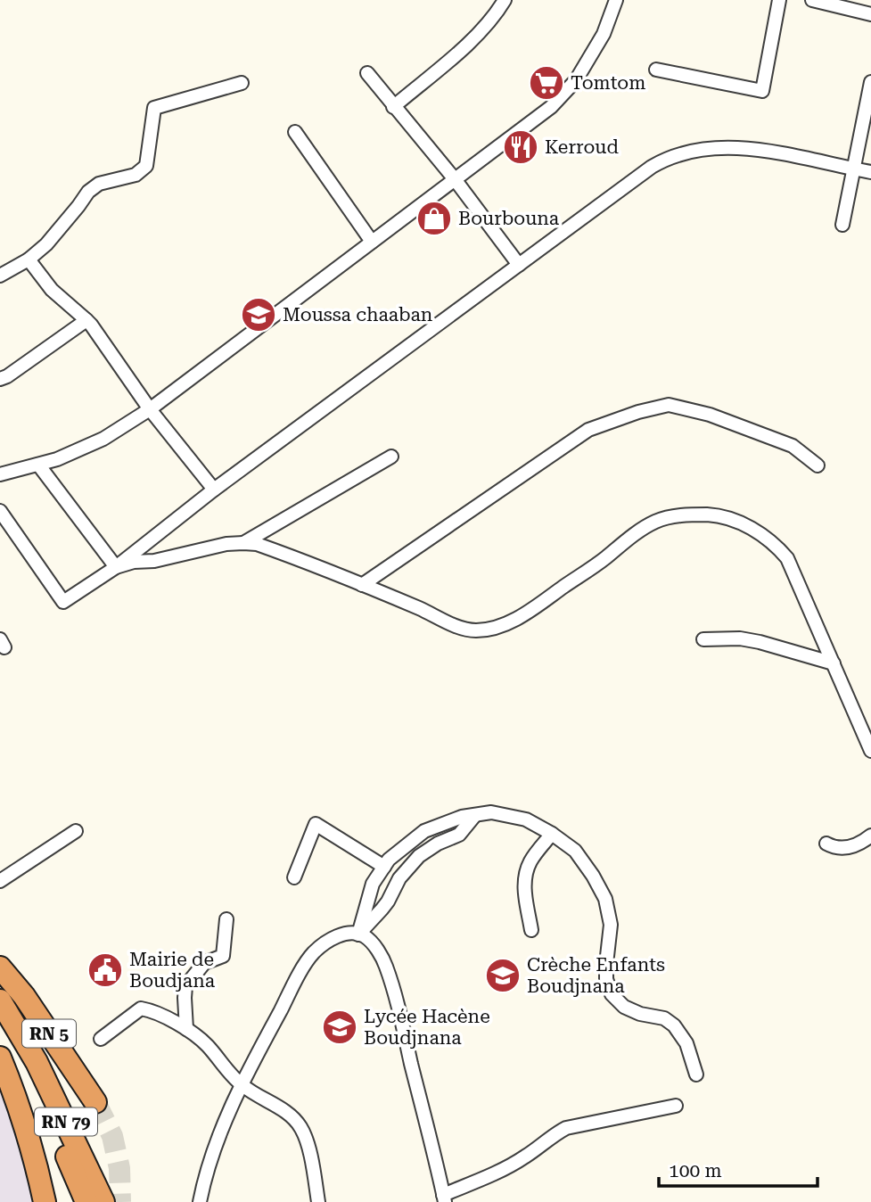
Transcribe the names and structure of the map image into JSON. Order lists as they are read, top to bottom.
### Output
{
  "streets": {
    "highway": ["RN 5", "RN 79"]
  },
  "crossings": [
    ["RN 5", "RN 79"]
  ],
  "places": {
    "supermarket": ["Tomtom"],
    "restaurant": ["Kerroud"],
    "shop": ["Bourbouna"],
    "school or university": ["Moussa chaaban", "Crèche Enfants Boudjnana", "Lycée Hacène Boudjnana"],
    "public building": ["Mairie de Boudjana"]
  },
  "scale_bar": "100 m"
}
